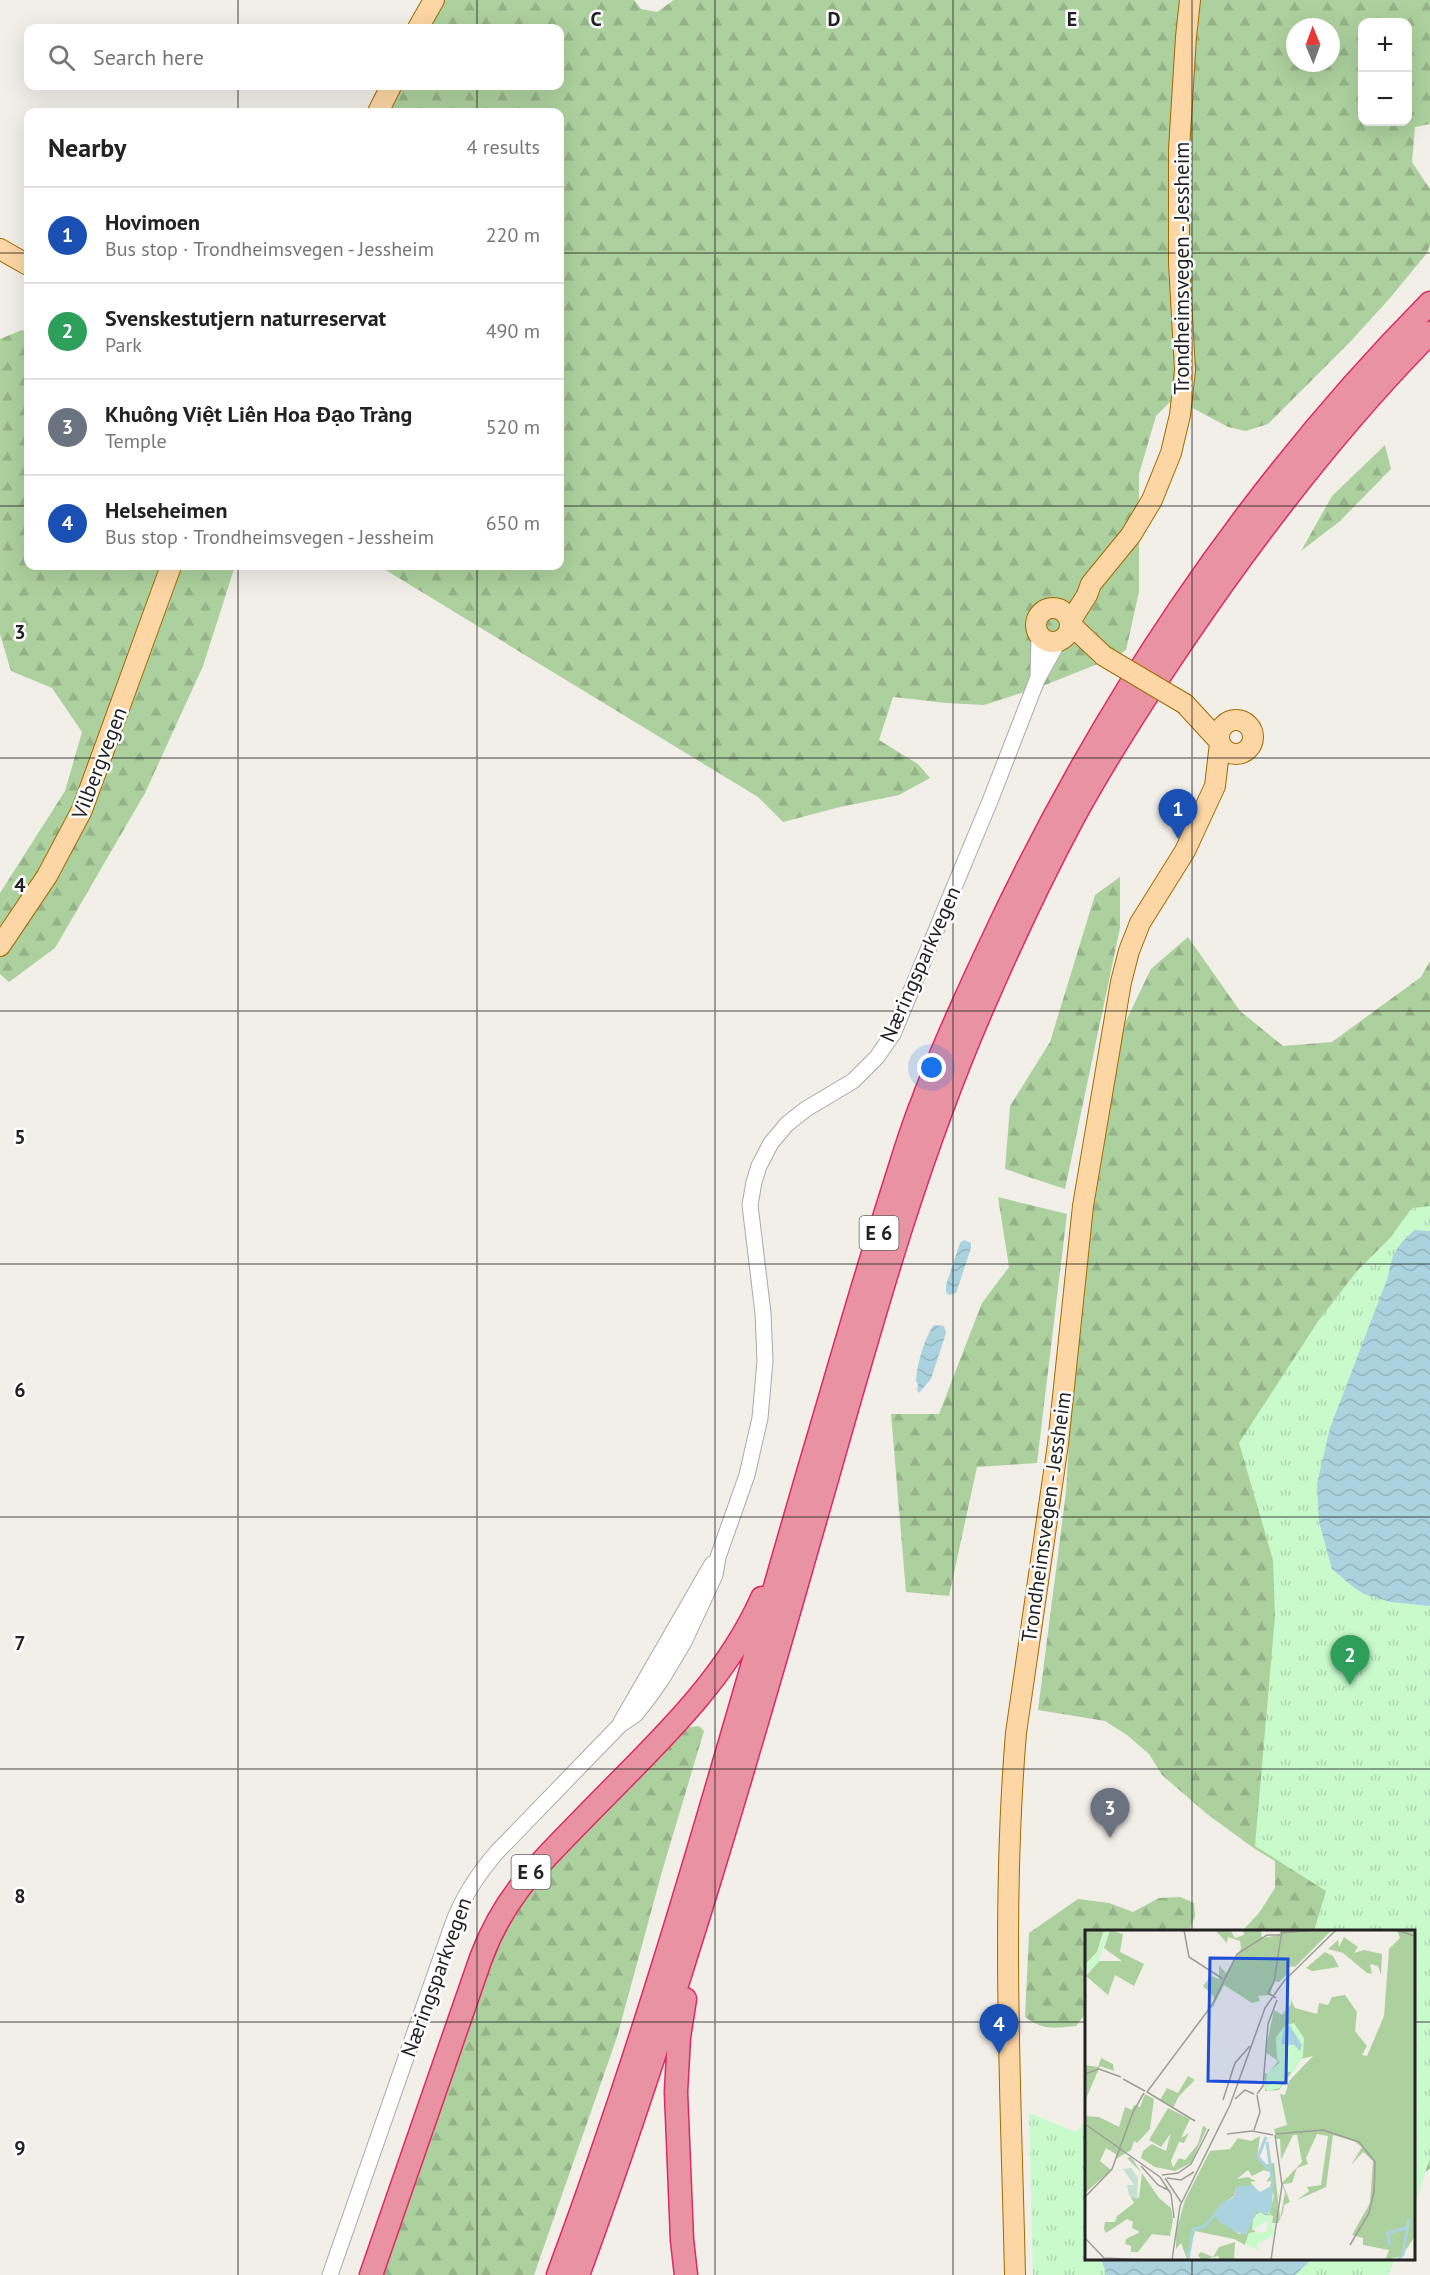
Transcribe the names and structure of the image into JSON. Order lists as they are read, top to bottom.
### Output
{
  "streets": {
    "highway": ["E 6"],
    "main road": ["Trondheimsvegen - Jessheim", "Vilbergvegen"],
    "street": ["Næringsparkvegen"]
  },
  "crossings": [
    ["Trondheimsvegen - Jessheim", "Næringsparkvegen"]
  ],
  "north": "top",
  "page": {
    "map_buttons": ["+", "−"],
    "search": "Search here",
    "heading": ["Nearby", "4 results"],
    "list": [
      {
        "mark": "1",
        "name": "Hovimoen",
        "note": "Bus stop · Trondheimsvegen - Jessheim",
        "value": "220 m"
      },
      {
        "mark": "2",
        "name": "Svenskestutjern naturreservat",
        "note": "Park",
        "value": "490 m"
      },
      {
        "mark": "3",
        "name": "Khuông Việt Liên Hoa Đạo Tràng",
        "note": "Temple",
        "value": "520 m"
      },
      {
        "mark": "4",
        "name": "Helseheimen",
        "note": "Bus stop · Trondheimsvegen - Jessheim",
        "value": "650 m"
      }
    ],
    "pins": [
      "1",
      "2",
      "3",
      "4"
    ]
  },
  "grid": {
    "columns": ["C", "D", "E"],
    "rows": [
      "3",
      "4",
      "5",
      "6",
      "7",
      "8",
      "9"
    ]
  }
}
